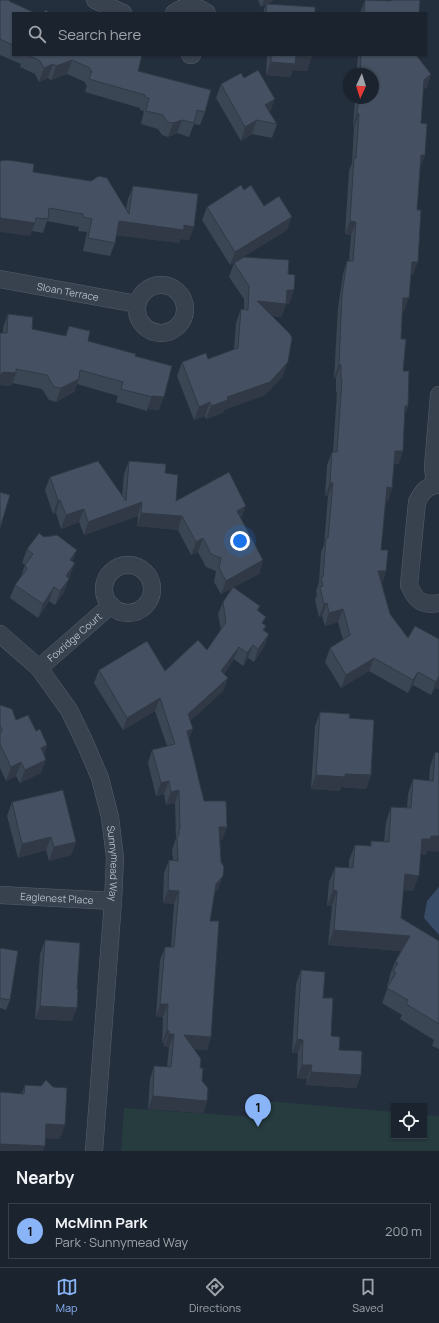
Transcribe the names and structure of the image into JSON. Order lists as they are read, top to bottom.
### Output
{
  "streets": {
    "street": [
      "Sloan Terrace",
      "Foxridge Court",
      "Sunnymead Way",
      "Eaglenest Place"
    ]
  },
  "crossings": [
    ["Foxridge Court", "Sunnymead Way"],
    ["Sunnymead Way", "Eaglenest Place"]
  ],
  "north": "bottom",
  "page": {
    "search": "Search here",
    "pins": "1",
    "heading": "Nearby",
    "list": [
      {
        "mark": "1",
        "name": "McMinn Park",
        "note": "Park · Sunnymead Way",
        "value": "200 m"
      }
    ],
    "nav": ["Map", "Directions", "Saved"]
  }
}
